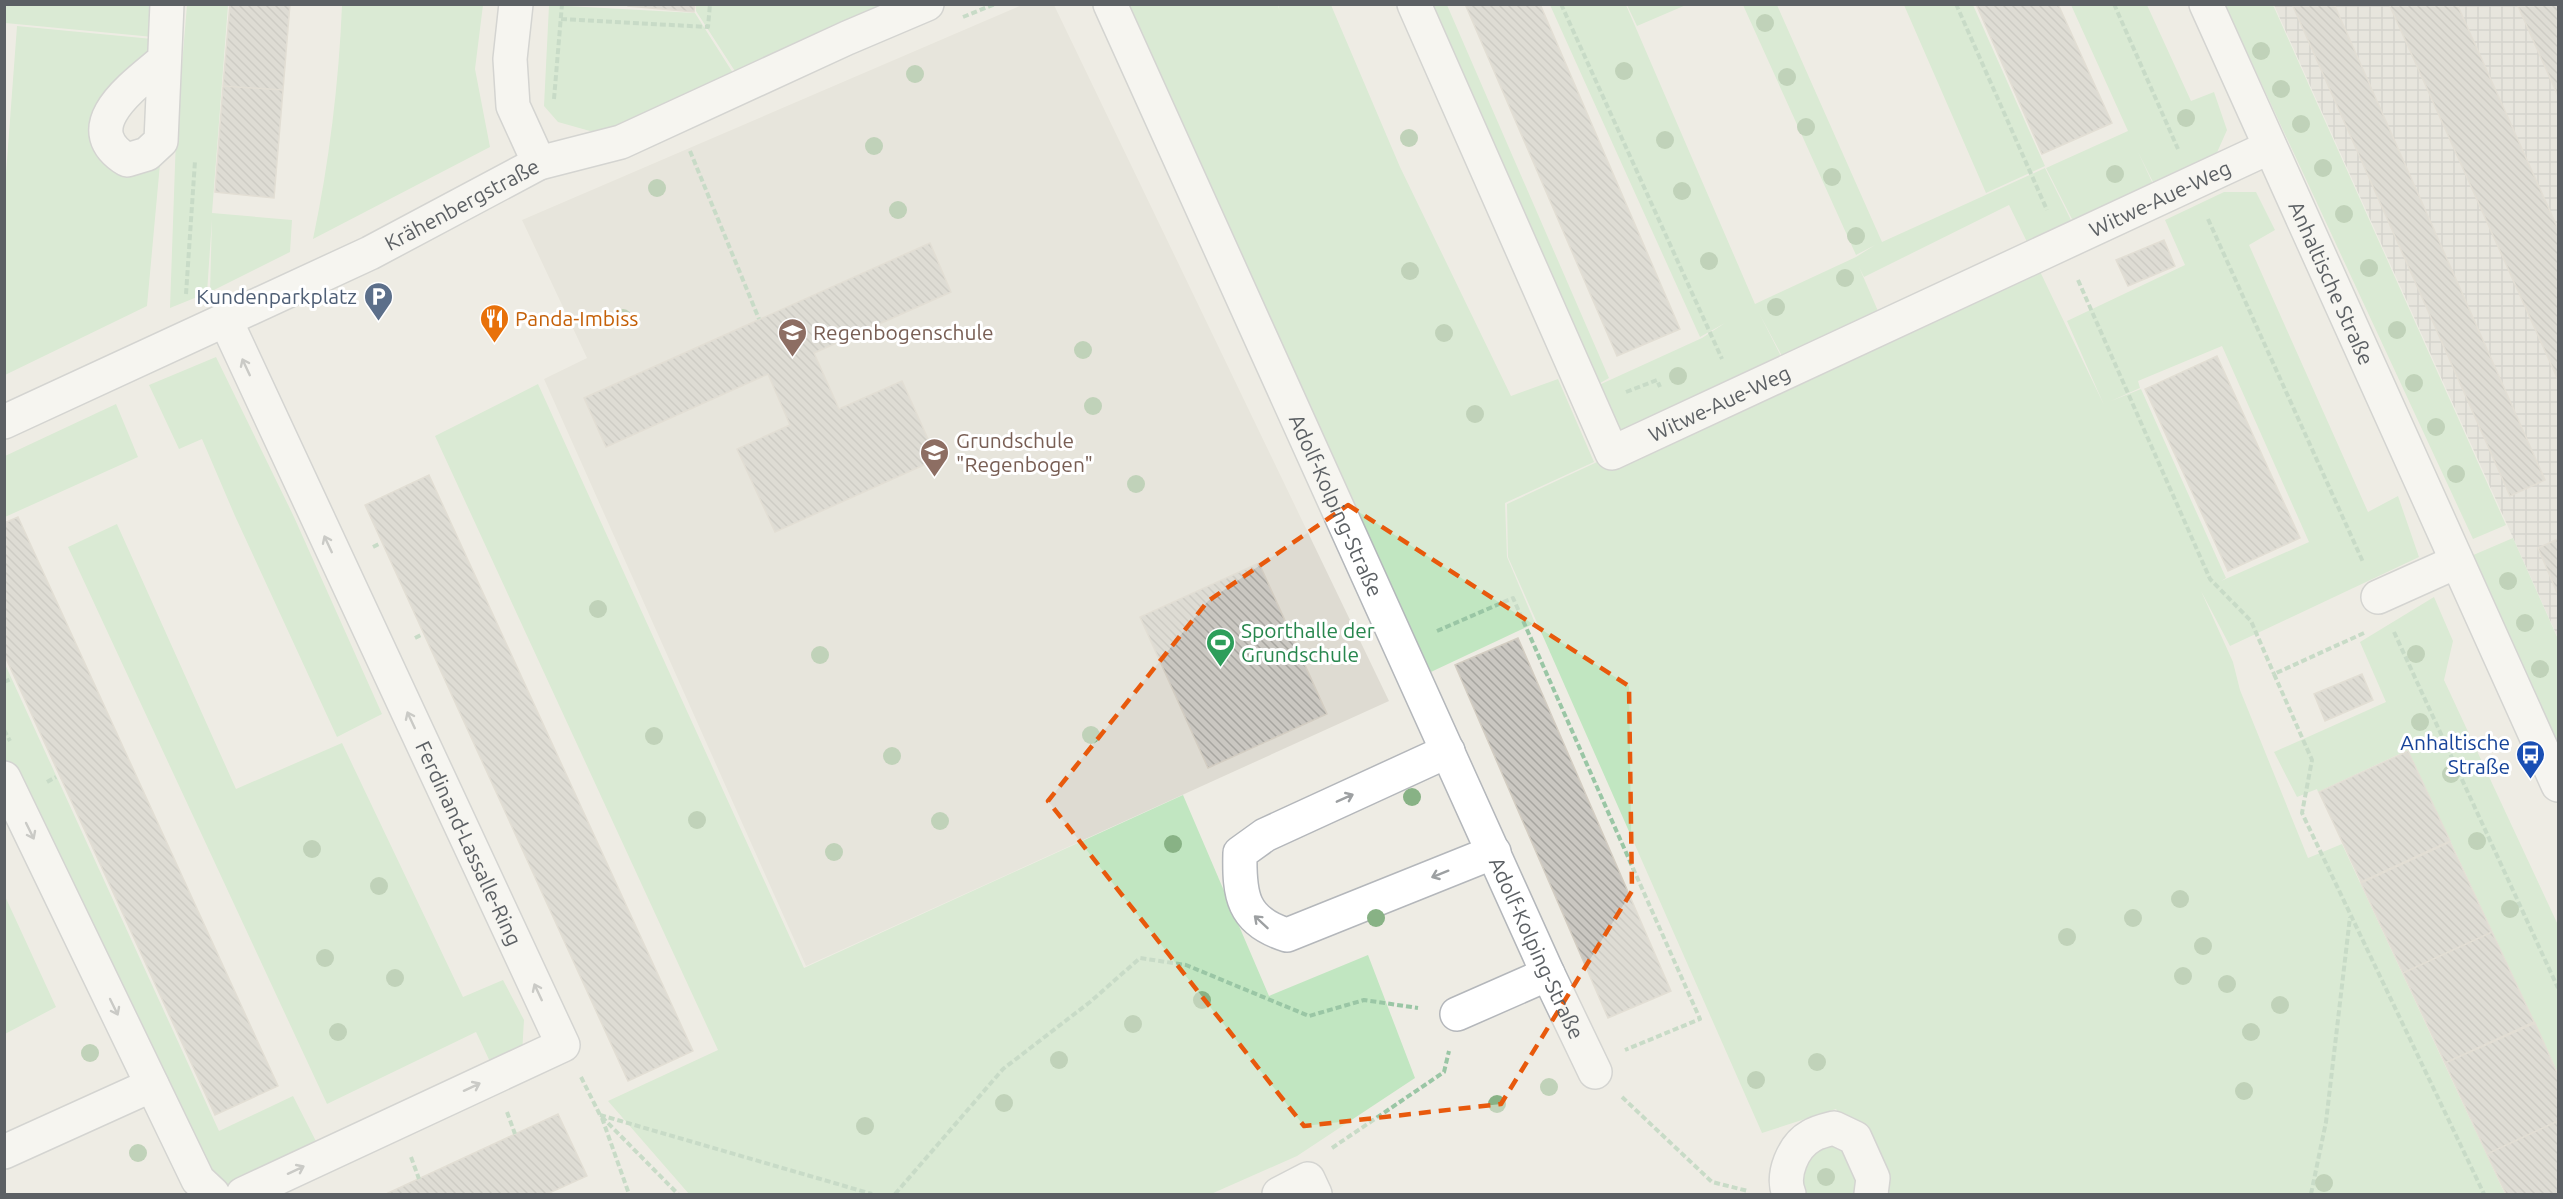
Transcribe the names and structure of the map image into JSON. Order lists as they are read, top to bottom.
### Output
{
  "streets": {
    "street": [
      "Witwe-Aue-Weg",
      "Krähenbergstraße",
      "Anhaltische Straße",
      "Adolf-Kolping-Straße",
      "Ferdinand-Lassalle-Ring"
    ]
  },
  "crossings": [
    ["Witwe-Aue-Weg", "Anhaltische Straße"],
    ["Krähenbergstraße", "Ferdinand-Lassalle-Ring"]
  ],
  "places": {
    "parking": ["Kundenparkplatz"],
    "restaurant": ["Panda-Imbiss"],
    "school or university": ["Regenbogenschule", "Grundschule \"Regenbogen\""],
    "sports": ["Sporthalle der Grundschule"],
    "bus stop": ["Anhaltische Straße"]
  }
}
